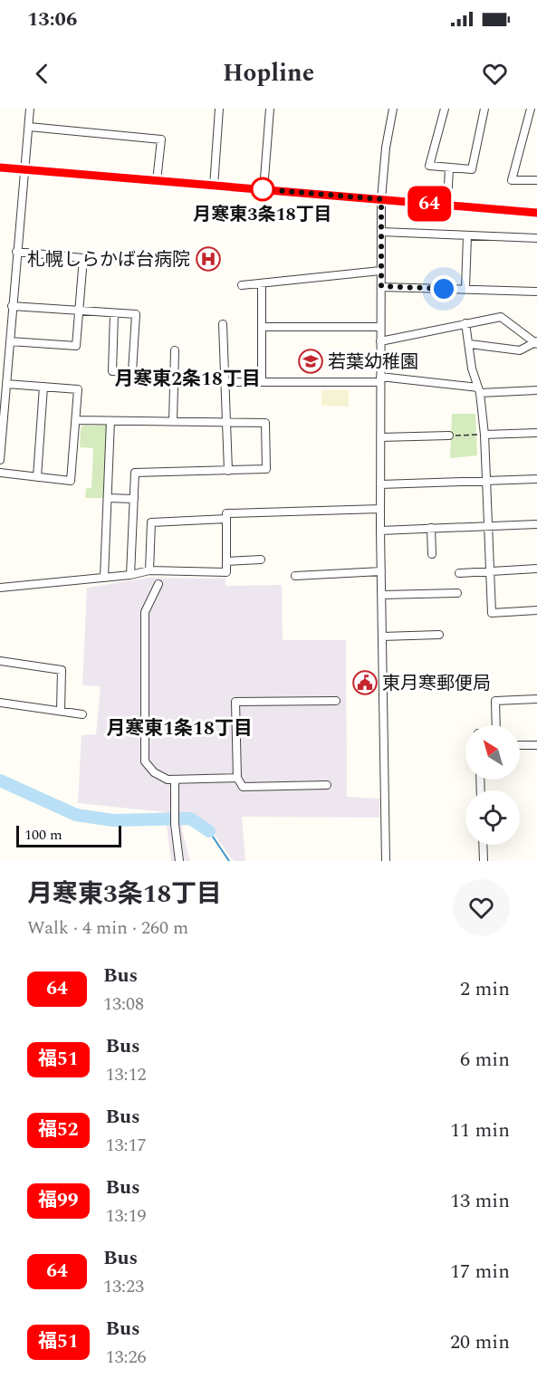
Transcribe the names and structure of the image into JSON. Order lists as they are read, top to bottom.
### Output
{
  "districts": ["月寒東2条18丁目", "月寒東1条18丁目"],
  "places": {
    "other": ["月寒東3条18丁目"],
    "hospital": ["札幌しらかば台病院"],
    "school or university": ["若葉幼稚園"],
    "public building": ["東月寒郵便局"]
  },
  "lines": ["bus line 64"],
  "scale_bar": "100 m",
  "north": "top left",
  "page": {
    "status": "13:06",
    "header": "Hopline",
    "on_map": "64",
    "scale": "100 m",
    "heading": ["月寒東3条18丁目", "Walk · 4 min · 260 m"],
    "list": [
      {
        "mark": "64",
        "name": "Bus",
        "note": "13:08",
        "value": "2 min"
      },
      {
        "mark": "福51",
        "name": "Bus",
        "note": "13:12",
        "value": "6 min"
      },
      {
        "mark": "福52",
        "name": "Bus",
        "note": "13:17",
        "value": "11 min"
      },
      {
        "mark": "福99",
        "name": "Bus",
        "note": "13:19",
        "value": "13 min"
      },
      {
        "mark": "64",
        "name": "Bus",
        "note": "13:23",
        "value": "17 min"
      },
      {
        "mark": "福51",
        "name": "Bus",
        "note": "13:26",
        "value": "20 min"
      }
    ]
  }
}
